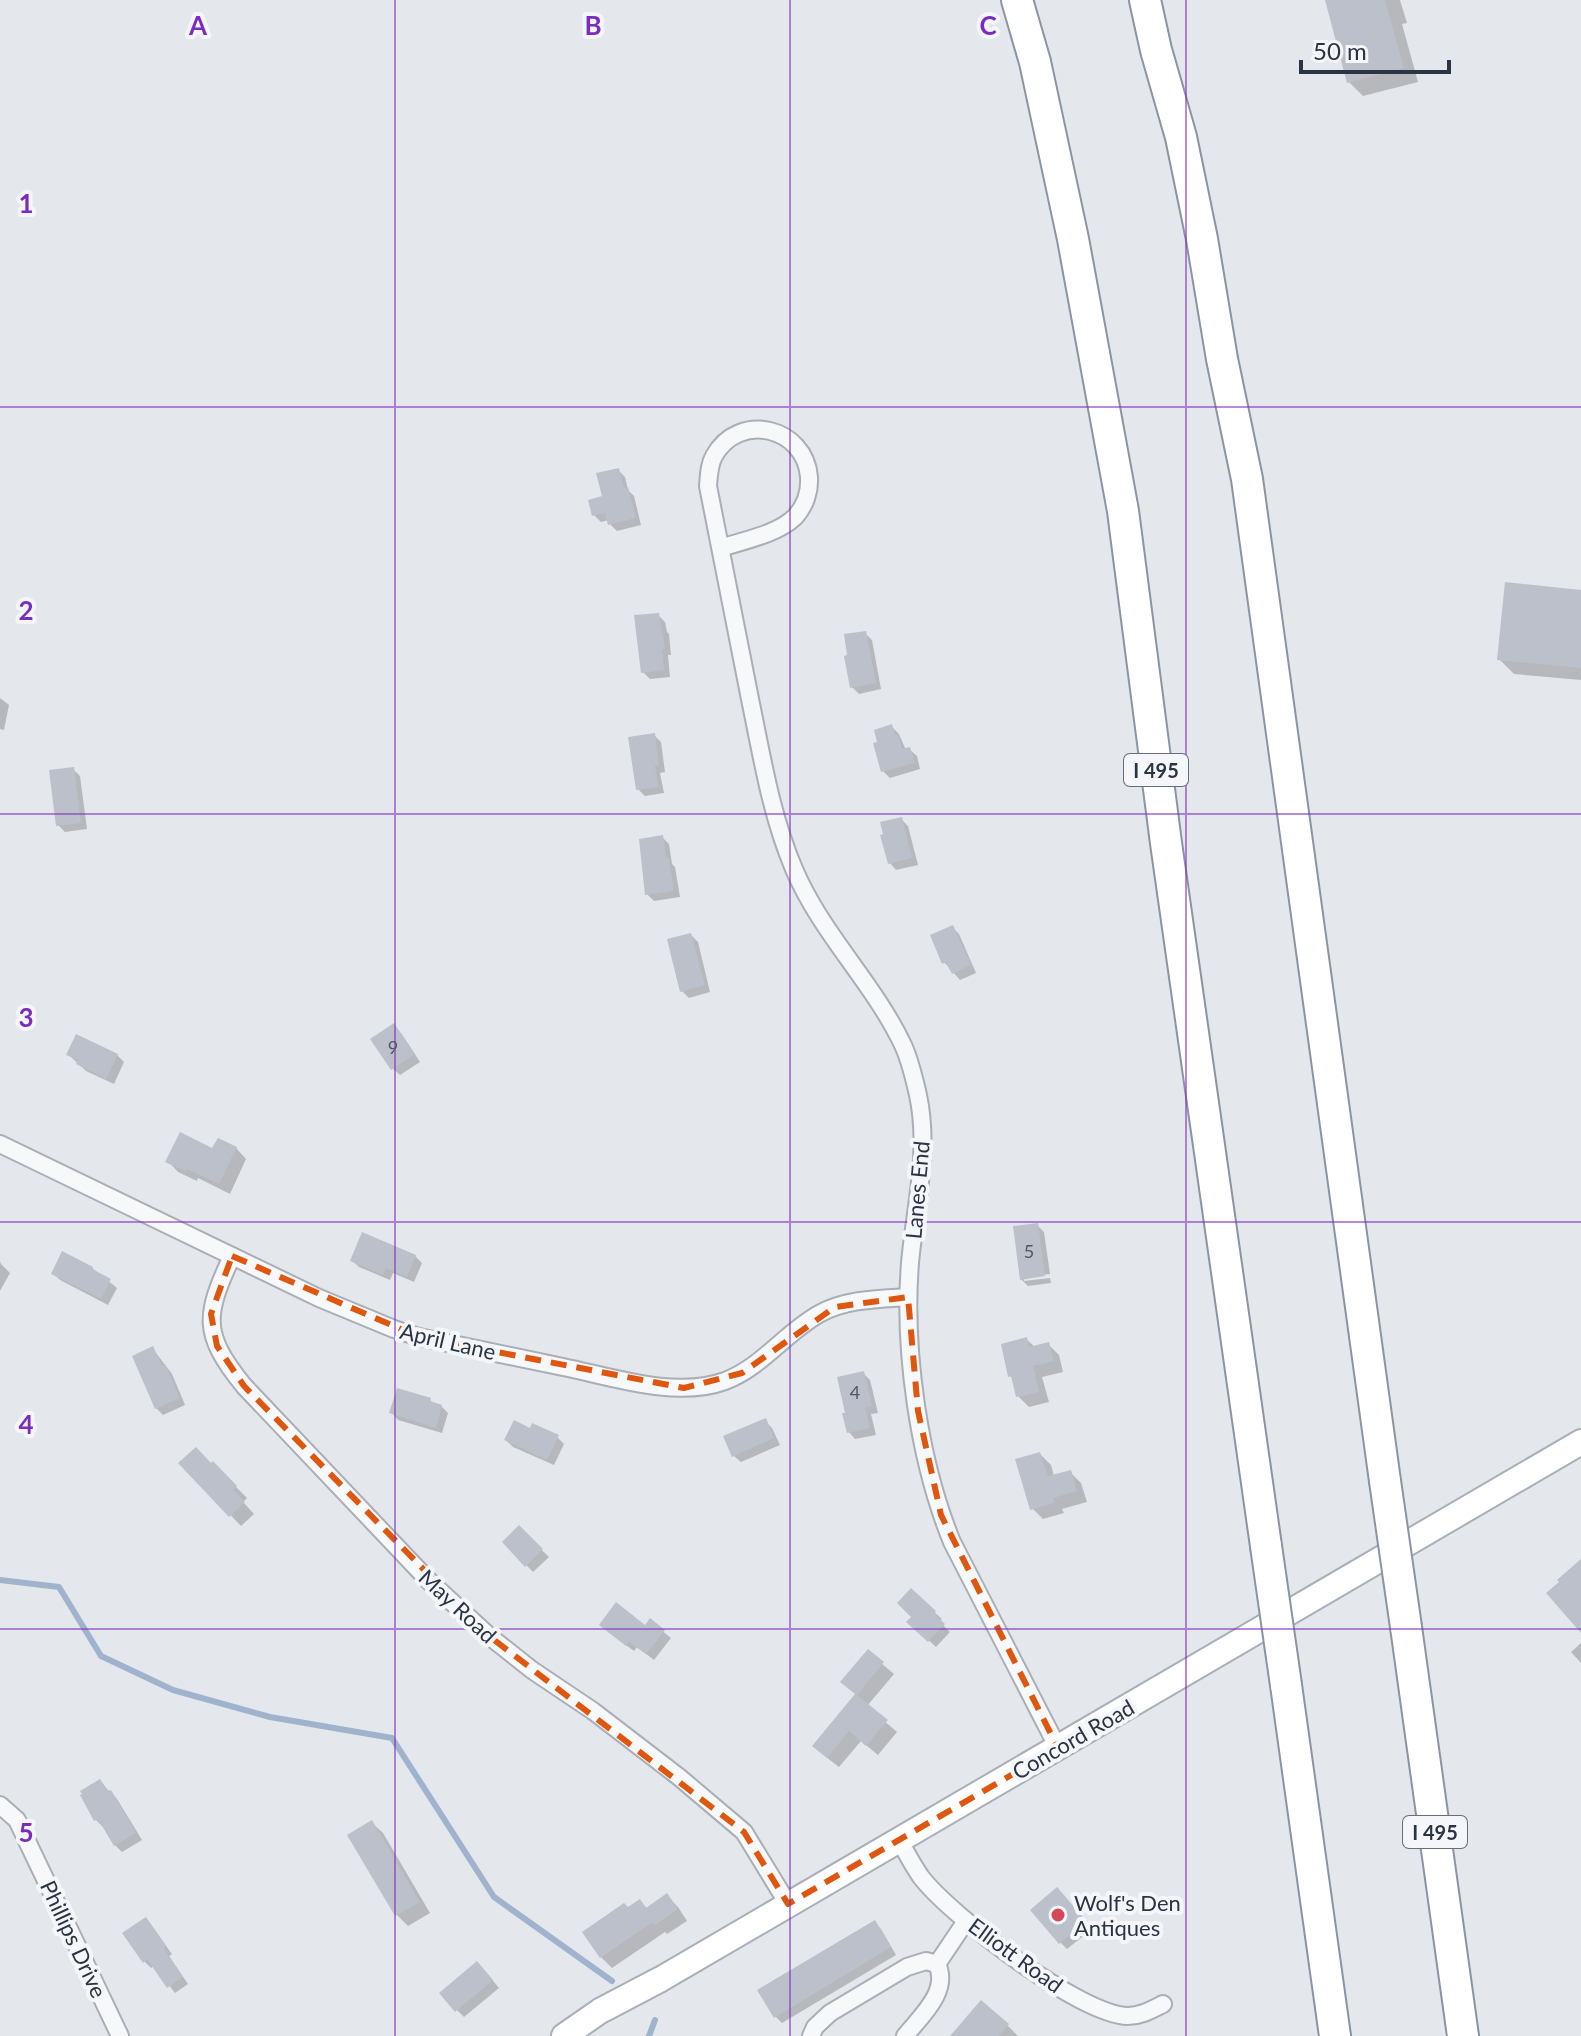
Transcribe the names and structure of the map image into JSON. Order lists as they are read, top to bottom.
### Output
{
  "streets": {
    "highway": ["I 495"],
    "main road": ["Concord Road"],
    "street": [
      "Lanes End",
      "April Lane",
      "May Road",
      "Phillips Drive",
      "Elliott Road"
    ]
  },
  "crossings": [
    ["Lanes End", "April Lane"],
    ["Lanes End", "Concord Road"],
    ["April Lane", "May Road"],
    ["May Road", "Concord Road"],
    ["Concord Road", "Elliott Road"]
  ],
  "places": ["Wolf's Den Antiques"],
  "house_numbers": ["9", "5", "4"],
  "scale_bar": "50 m",
  "grid": {
    "columns": ["A", "B", "C"],
    "rows": [
      "1",
      "2",
      "3",
      "4",
      "5"
    ]
  }
}
